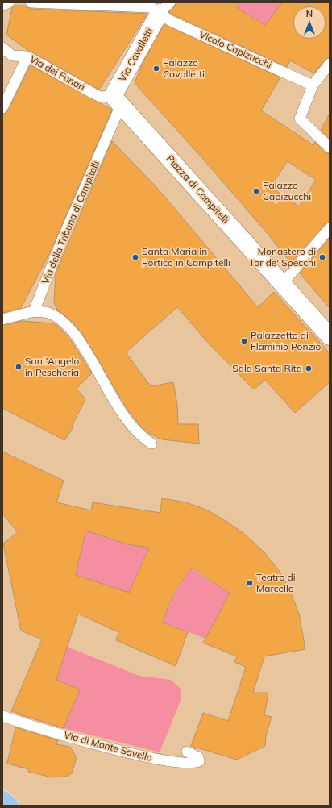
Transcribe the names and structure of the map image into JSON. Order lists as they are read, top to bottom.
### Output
{
  "streets": {
    "street": ["Via Cavalletti", "Piazza di Campitelli"],
    "lane": [
      "Vicolo Capizucchi",
      "Via dei Funari",
      "Via della Tribuna di Campitelli",
      "Via di Monte Savello"
    ]
  },
  "crossings": [
    ["Vicolo Capizucchi", "Via Cavalletti"],
    ["Via Cavalletti", "Via dei Funari"],
    ["Via Cavalletti", "Piazza di Campitelli"],
    ["Via Cavalletti", "Via della Tribuna di Campitelli"],
    ["Via dei Funari", "Piazza di Campitelli"],
    ["Via dei Funari", "Via della Tribuna di Campitelli"],
    ["Piazza di Campitelli", "Via della Tribuna di Campitelli"]
  ],
  "places": [
    "Palazzo Cavalletti",
    "Palazzo Capizucchi",
    "Santa Maria in Portico in Campitelli",
    "Monastero di Tor de' Specchi",
    "Palazzetto di Flaminio Ponzio",
    "Sant’Angelo in Pescheria",
    "Sala Santa Rita",
    "Teatro di Marcello"
  ],
  "north": "top"
}
